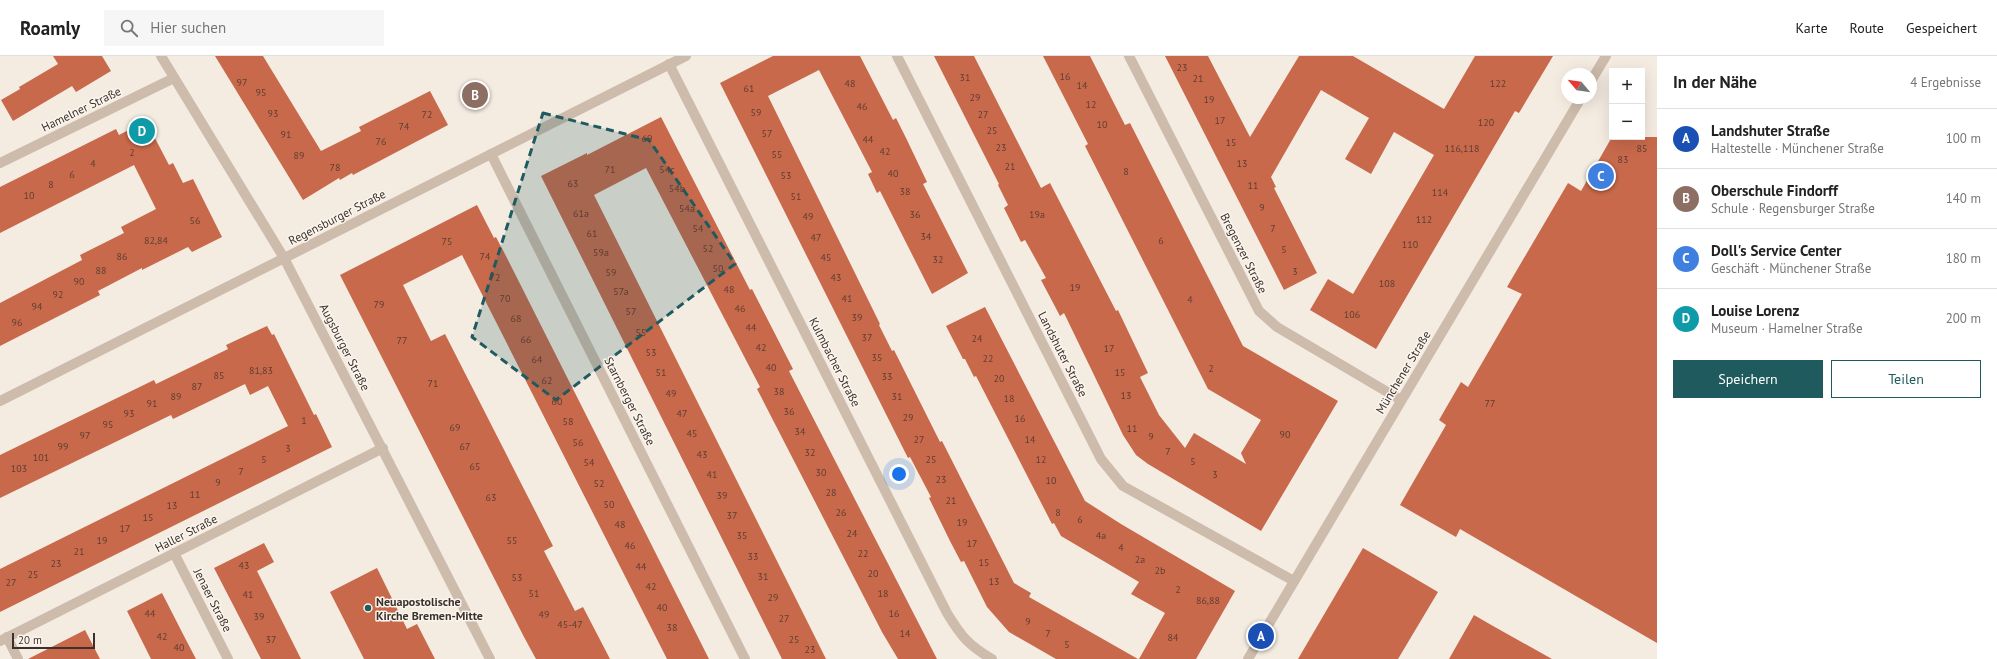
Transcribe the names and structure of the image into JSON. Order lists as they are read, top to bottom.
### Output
{
  "streets": {
    "street": [
      "Hamelner Straße",
      "Regensburger Straße",
      "Bregenzer Straße",
      "Augsburger Straße",
      "Landshuter Straße",
      "Kulmbacher Straße",
      "Münchener Straße",
      "Starnberger Straße",
      "Haller Straße",
      "Jenaer Straße"
    ]
  },
  "crossings": [
    ["Hamelner Straße", "Augsburger Straße"],
    ["Regensburger Straße", "Augsburger Straße"],
    ["Regensburger Straße", "Kulmbacher Straße"],
    ["Regensburger Straße", "Starnberger Straße"],
    ["Bregenzer Straße", "Münchener Straße"],
    ["Augsburger Straße", "Haller Straße"],
    ["Landshuter Straße", "Münchener Straße"],
    ["Haller Straße", "Jenaer Straße"]
  ],
  "places": ["Neuapostolische Kirche Bremen-Mitte"],
  "house_numbers": [
    "23",
    "16",
    "31",
    "21",
    "97",
    "48",
    "122",
    "14",
    "61",
    "95",
    "29",
    "19",
    "12",
    "46",
    "59",
    "93",
    "72",
    "27",
    "17",
    "120",
    "10",
    "74",
    "25",
    "57",
    "91",
    "69",
    "44",
    "76",
    "15",
    "23",
    "116,118",
    "85",
    "42",
    "2",
    "55",
    "89",
    "83",
    "4",
    "13",
    "21",
    "78",
    "71",
    "54c",
    "8",
    "40",
    "6",
    "53",
    "63",
    "8",
    "11",
    "54b",
    "38",
    "114",
    "10",
    "51",
    "9",
    "54a",
    "61a",
    "36",
    "19a",
    "49",
    "112",
    "56",
    "54",
    "7",
    "61",
    "34",
    "47",
    "82,84",
    "6",
    "75",
    "110",
    "52",
    "5",
    "59a",
    "86",
    "74",
    "45",
    "32",
    "50",
    "88",
    "3",
    "59",
    "72",
    "43",
    "90",
    "108",
    "19",
    "48",
    "57a",
    "92",
    "70",
    "41",
    "4",
    "79",
    "94",
    "46",
    "57",
    "106",
    "39",
    "68",
    "96",
    "44",
    "55",
    "37",
    "24",
    "66",
    "77",
    "42",
    "17",
    "53",
    "35",
    "22",
    "64",
    "40",
    "2",
    "81,83",
    "51",
    "15",
    "85",
    "33",
    "20",
    "62",
    "71",
    "87",
    "38",
    "49",
    "13",
    "89",
    "31",
    "18",
    "60",
    "91",
    "77",
    "36",
    "93",
    "47",
    "29",
    "16",
    "1",
    "58",
    "95",
    "69",
    "11",
    "34",
    "45",
    "90",
    "97",
    "9",
    "27",
    "14",
    "56",
    "99",
    "67",
    "3",
    "7",
    "32",
    "43",
    "101",
    "5",
    "25",
    "12",
    "5",
    "54",
    "65",
    "103",
    "7",
    "30",
    "41",
    "3",
    "23",
    "10",
    "9",
    "52",
    "28",
    "11",
    "39",
    "63",
    "21",
    "50",
    "13",
    "26",
    "8",
    "37",
    "15",
    "6",
    "19",
    "48",
    "17",
    "24",
    "35",
    "4a",
    "19",
    "55",
    "17",
    "46",
    "4",
    "21",
    "22",
    "33",
    "2a",
    "15",
    "23",
    "43",
    "44",
    "2b",
    "20",
    "25",
    "31",
    "53",
    "13",
    "27",
    "42",
    "2",
    "51",
    "18",
    "41",
    "29",
    "86,88",
    "40",
    "44",
    "16",
    "49",
    "39",
    "27",
    "9",
    "45-47",
    "38",
    "14",
    "7",
    "42",
    "84",
    "37",
    "25",
    "5",
    "40",
    "23"
  ],
  "scale_bar": "20 m",
  "north": "top left",
  "page": {
    "header": "Roamly",
    "search": "Hier suchen",
    "nav": ["Karte", "Route", "Gespeichert"],
    "heading": ["In der Nähe", "4 Ergebnisse"],
    "map_buttons": ["+", "−"],
    "pins": [
      "B",
      "D",
      "C",
      "A"
    ],
    "list": [
      {
        "mark": "A",
        "name": "Landshuter Straße",
        "note": "Haltestelle · Münchener Straße",
        "value": "100 m"
      },
      {
        "mark": "B",
        "name": "Oberschule Findorff",
        "note": "Schule · Regensburger Straße",
        "value": "140 m"
      },
      {
        "mark": "C",
        "name": "Doll's Service Center",
        "note": "Geschäft · Münchener Straße",
        "value": "180 m"
      },
      {
        "mark": "D",
        "name": "Louise Lorenz",
        "note": "Museum · Hamelner Straße",
        "value": "200 m"
      }
    ],
    "buttons": ["Speichern", "Teilen"],
    "scale": "20 m"
  }
}
